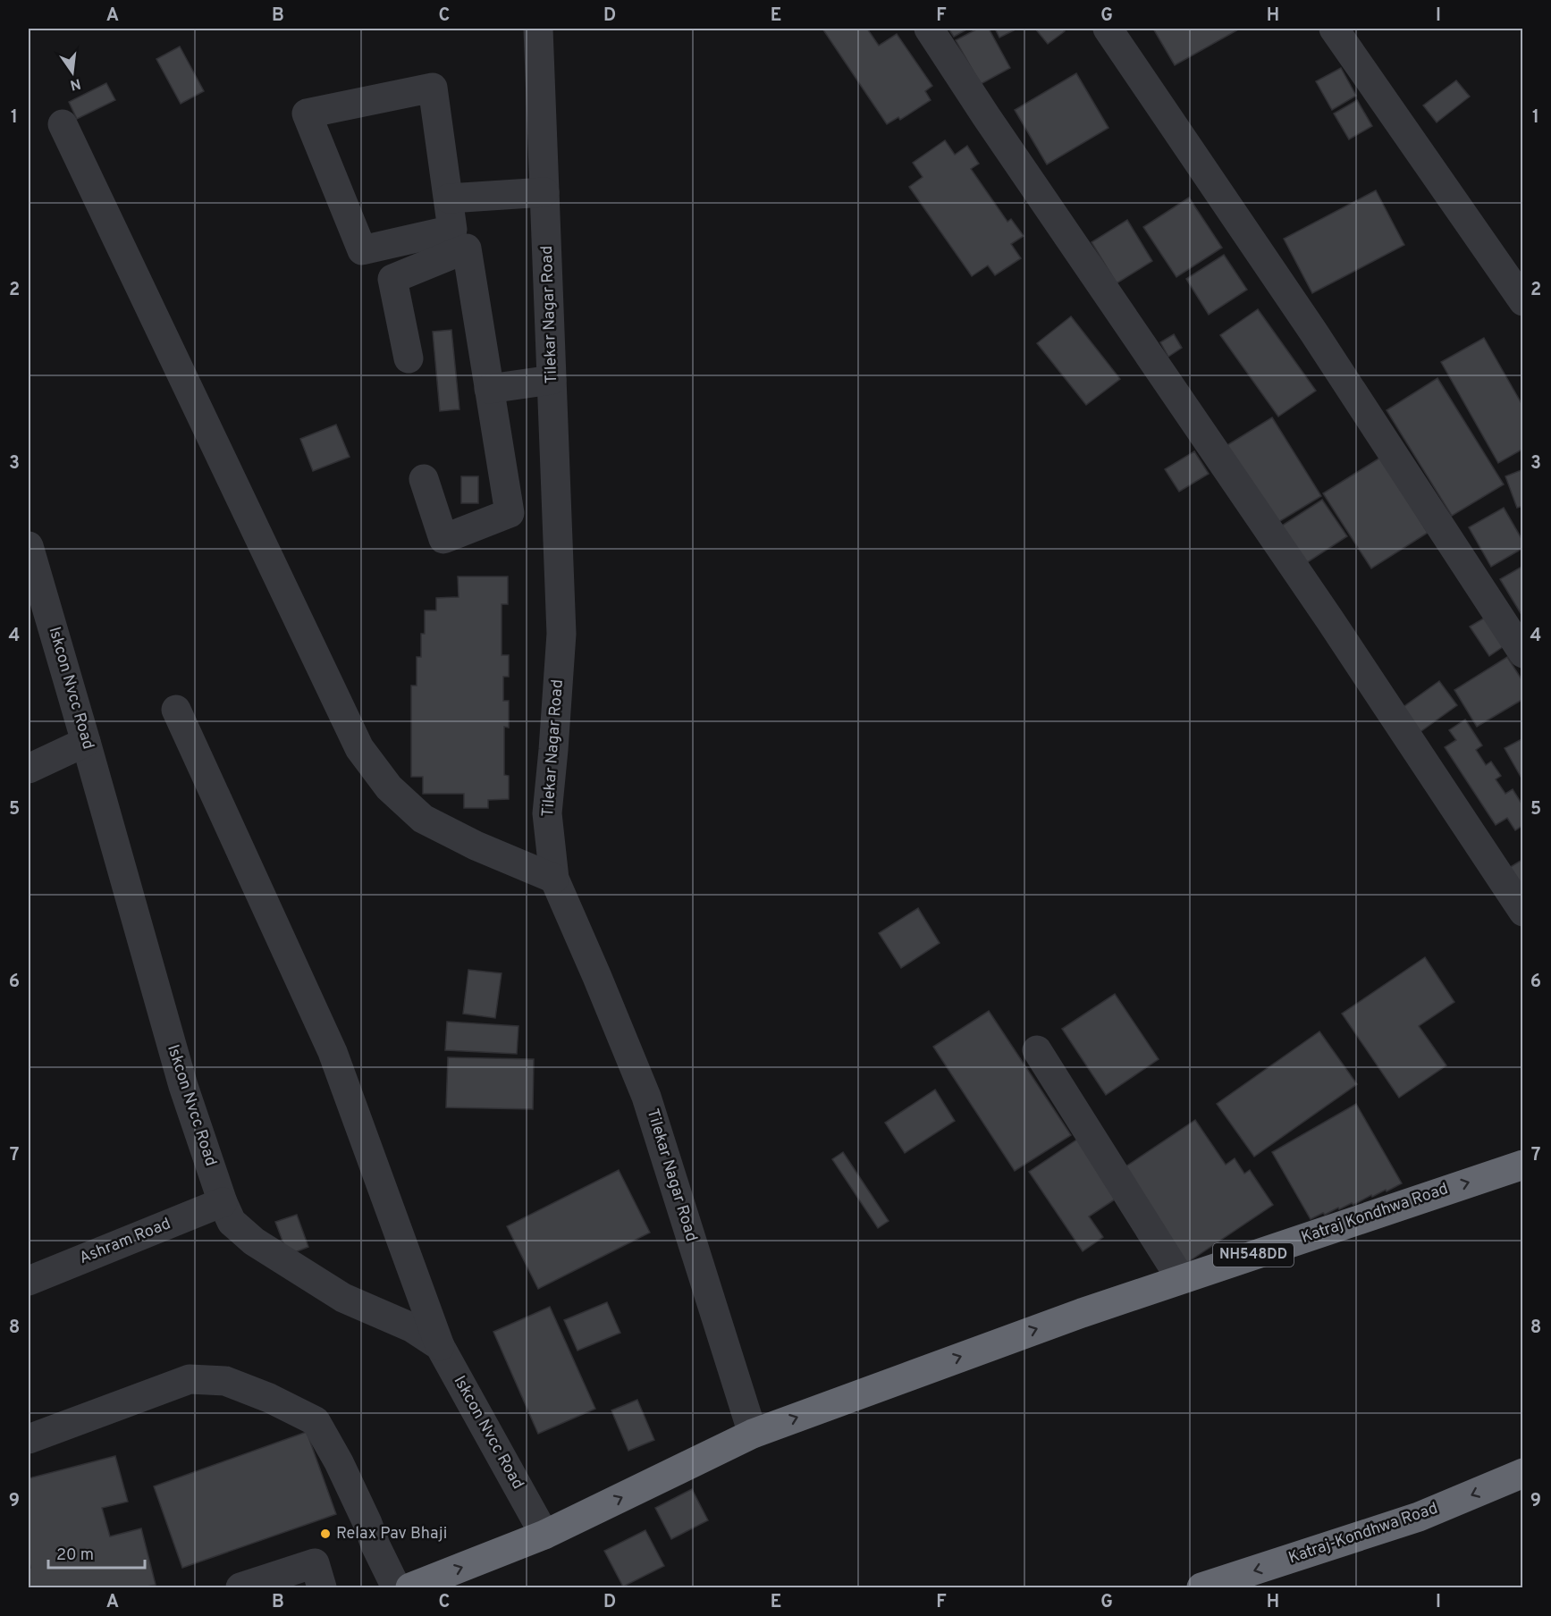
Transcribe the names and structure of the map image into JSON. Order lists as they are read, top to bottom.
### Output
{
  "streets": {
    "highway": ["Katraj Kondhwa Road", "NH548DD", "Katraj-Kondhwa Road"],
    "street": ["Tilekar Nagar Road", "Iskcon Nvcc Road", "Ashram Road"]
  },
  "crossings": [
    ["Tilekar Nagar Road", "Katraj Kondhwa Road"],
    ["Iskcon Nvcc Road", "Katraj Kondhwa Road"],
    ["Iskcon Nvcc Road", "Ashram Road"]
  ],
  "one_way": ["Katraj Kondhwa Road", "Katraj-Kondhwa Road"],
  "places": ["Relax Pav Bhaji"],
  "scale_bar": "20 m",
  "north": "bottom",
  "grid": {
    "columns": [
      "A",
      "B",
      "C",
      "D",
      "E",
      "F",
      "G",
      "H",
      "I"
    ],
    "rows": [
      "1",
      "2",
      "3",
      "4",
      "5",
      "6",
      "7",
      "8",
      "9"
    ]
  }
}
